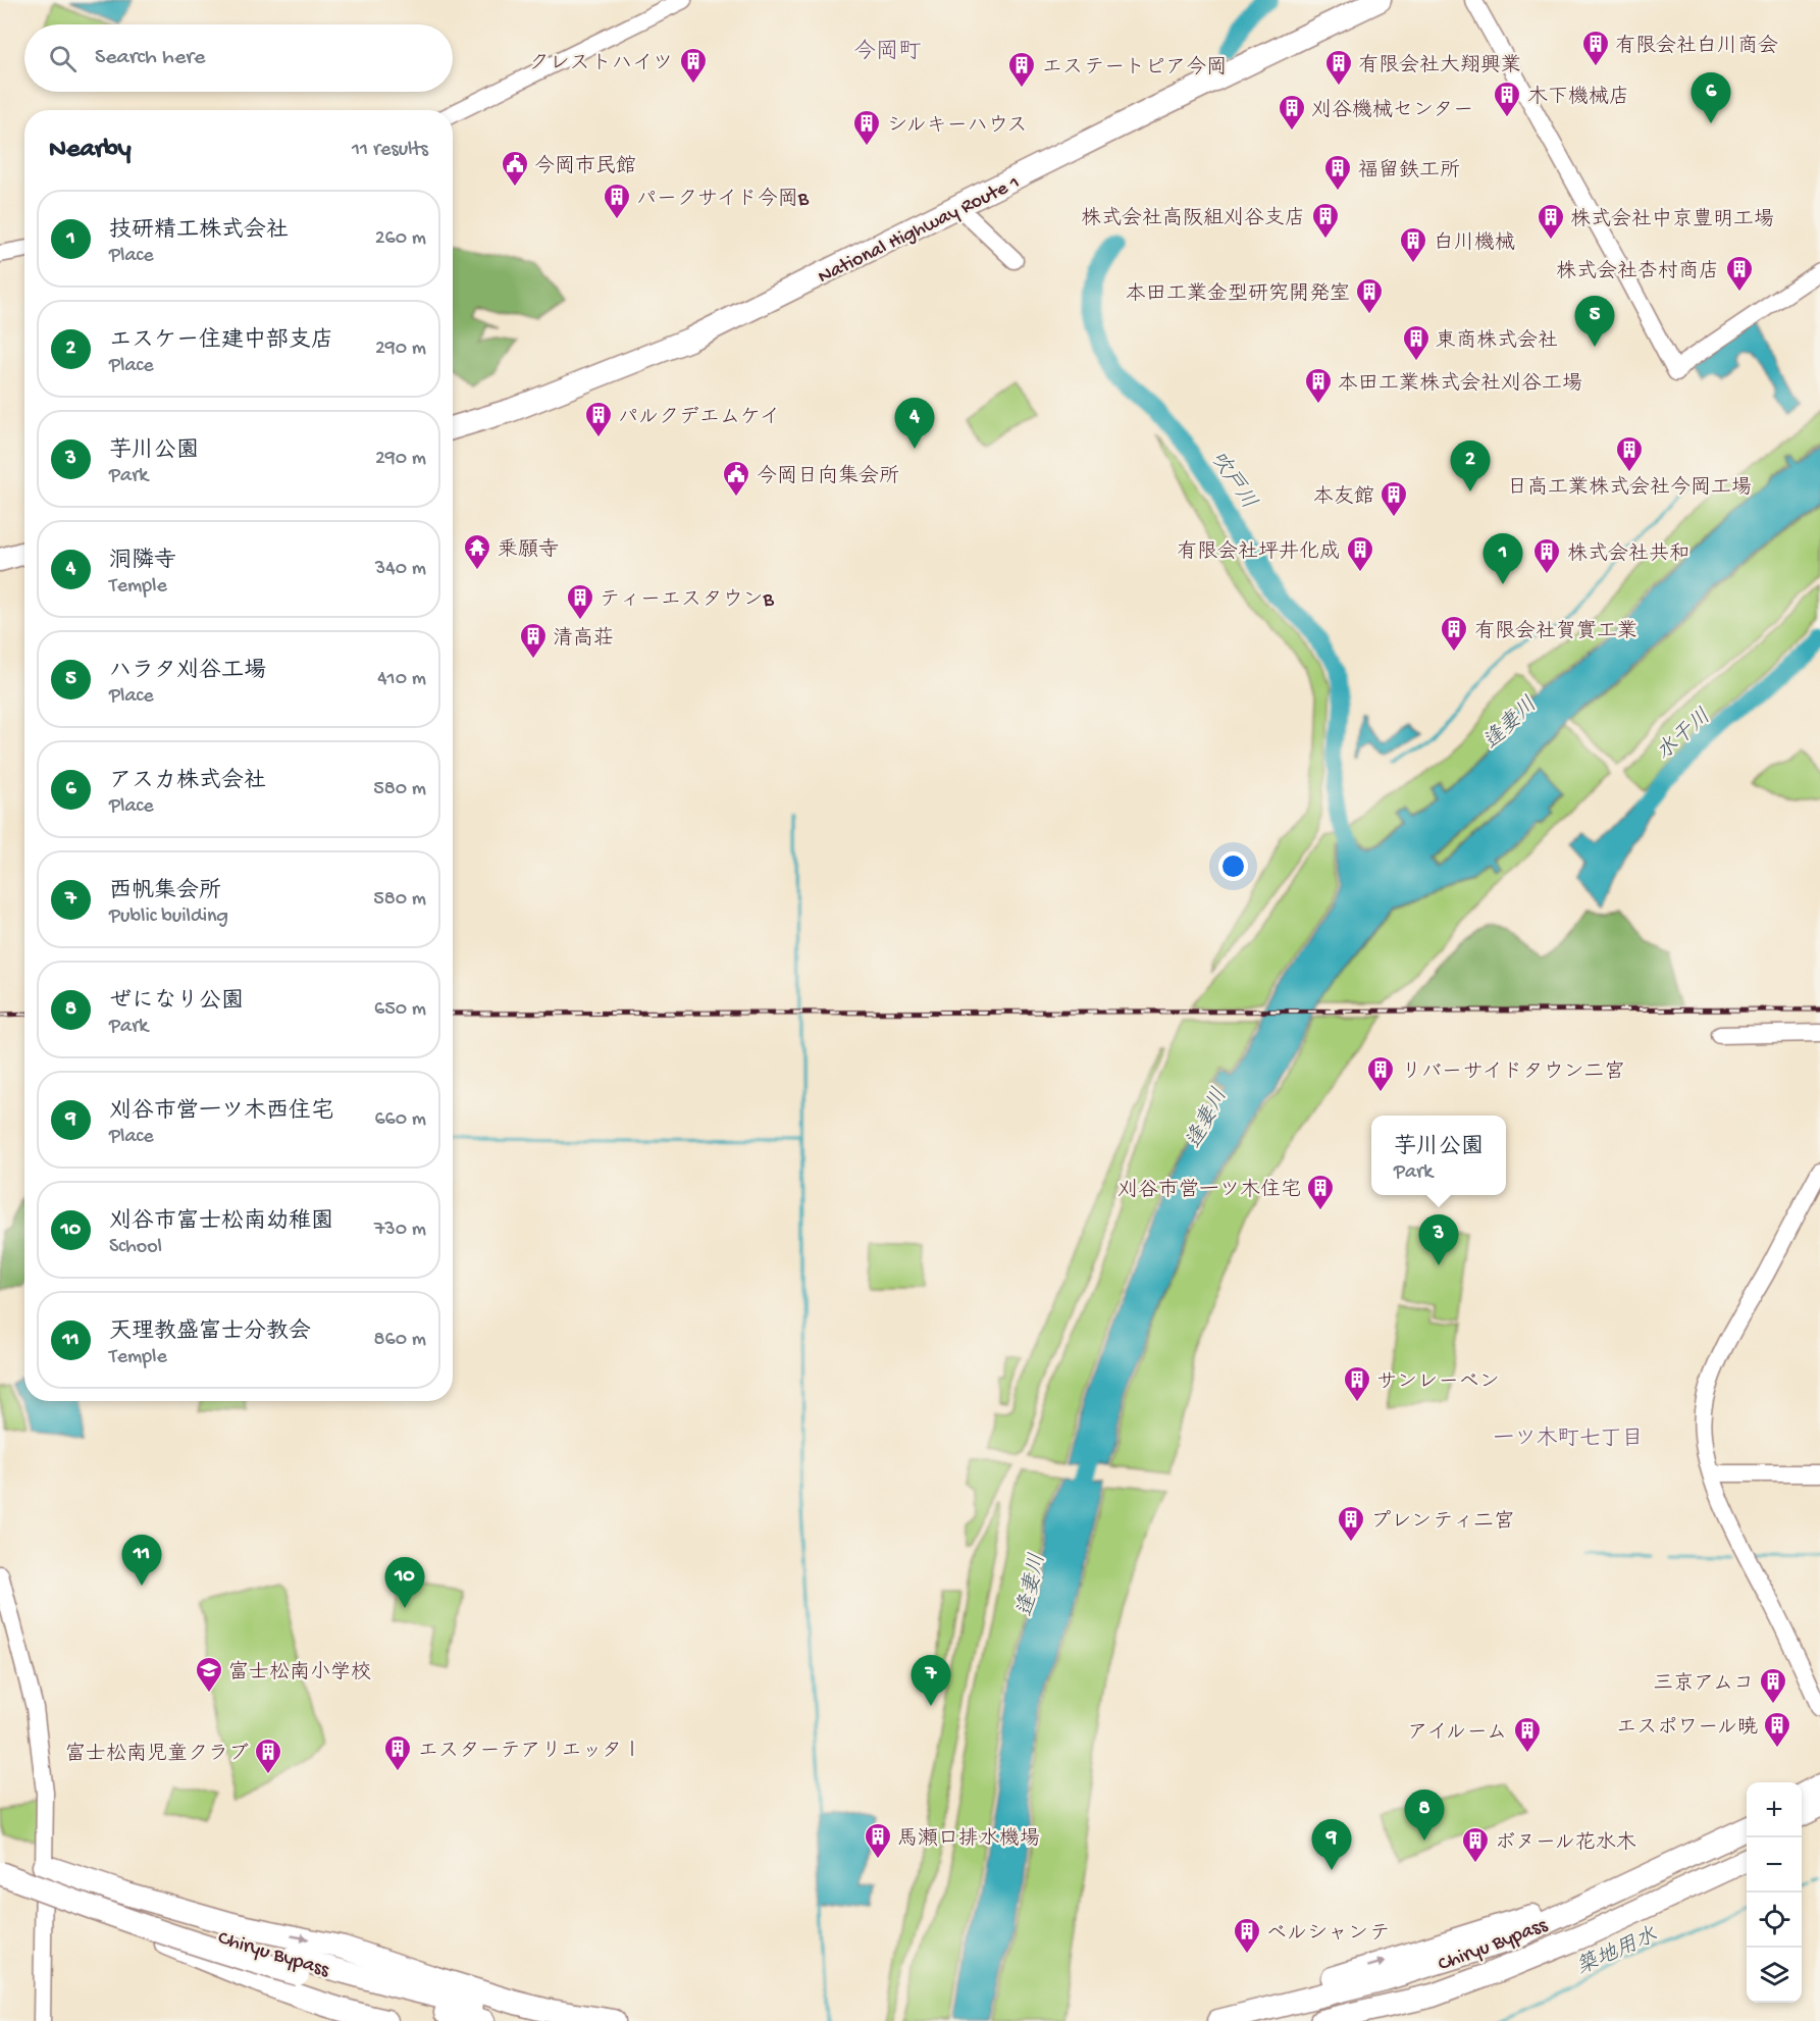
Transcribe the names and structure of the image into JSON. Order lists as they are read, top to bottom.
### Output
{
  "streets": {
    "highway": ["National Highway Route 1", "Chiryu Bypass"]
  },
  "districts": ["今岡町", "一ツ木町七丁目"],
  "water": [
    "吹戸川",
    "逢妻川",
    "水干川",
    "築地用水"
  ],
  "places": {
    "building": [
      "有限会社白川商会",
      "クレストハイツ",
      "有限会社大翔興業",
      "エステートピア今岡",
      "木下機械店",
      "刈谷機械センター",
      "シルキーハウス",
      "福留鉄工所",
      "パークサイド今岡B",
      "株式会社高阪組刈谷支店",
      "株式会社中京豊明工場",
      "白川機械",
      "株式会社杏村商店",
      "本田工業金型研究開発室",
      "東商株式会社",
      "本田工業株式会社刈谷工場",
      "パルクデエムケイ",
      "日高工業株式会社今岡工場",
      "本友館",
      "有限会社坪井化成",
      "株式会社共和",
      "ティーエスタウンB",
      "有限会社賀實工業",
      "清高荘",
      "リバーサイドタウン二宮",
      "刈谷市営一ツ木住宅",
      "サンレーベン",
      "プレンティ二宮",
      "三京アムコ",
      "エスポワール暁",
      "アイルーム",
      "エスターテアリエッタⅠ",
      "富士松南児童クラブ",
      "馬瀬口排水機場",
      "ボヌール花水木",
      "ベルシャンテ"
    ],
    "public building": ["今岡市民館", "今岡日向集会所"],
    "temple": ["乗願寺"],
    "school or university": ["富士松南小学校"]
  },
  "page": {
    "search": "Search here",
    "pins": [
      "6",
      "5",
      "4",
      "2",
      "1",
      "3",
      "11",
      "10",
      "7",
      "8",
      "9"
    ],
    "heading": ["Nearby", "11 results"],
    "list": [
      {
        "mark": "1",
        "name": "技研精工株式会社",
        "note": "Place",
        "value": "260 m"
      },
      {
        "mark": "2",
        "name": "エスケー住建中部支店",
        "note": "Place",
        "value": "290 m"
      },
      {
        "mark": "3",
        "name": "芋川公園",
        "note": "Park",
        "value": "290 m"
      },
      {
        "mark": "4",
        "name": "洞隣寺",
        "note": "Temple",
        "value": "340 m"
      },
      {
        "mark": "5",
        "name": "ハラタ刈谷工場",
        "note": "Place",
        "value": "410 m"
      },
      {
        "mark": "6",
        "name": "アスカ株式会社",
        "note": "Place",
        "value": "580 m"
      },
      {
        "mark": "7",
        "name": "西帆集会所",
        "note": "Public building",
        "value": "580 m"
      },
      {
        "mark": "8",
        "name": "ぜになり公園",
        "note": "Park",
        "value": "650 m"
      },
      {
        "mark": "9",
        "name": "刈谷市営一ツ木西住宅",
        "note": "Place",
        "value": "660 m"
      },
      {
        "mark": "10",
        "name": "刈谷市富士松南幼稚園",
        "note": "School",
        "value": "730 m"
      },
      {
        "mark": "11",
        "name": "天理教盛富士分教会",
        "note": "Temple",
        "value": "860 m"
      }
    ],
    "popup": ["芋川公園", "Park"],
    "map_buttons": ["+", "−"]
  }
}
